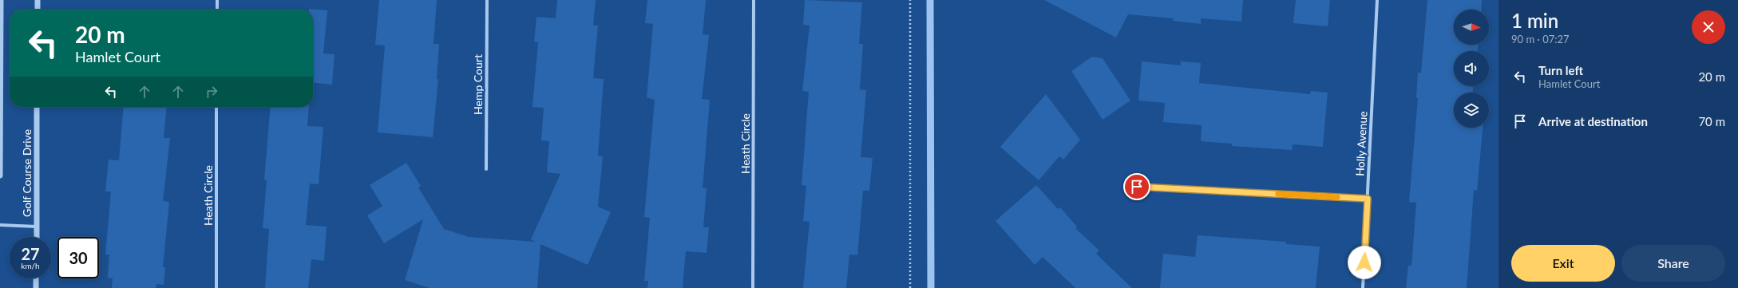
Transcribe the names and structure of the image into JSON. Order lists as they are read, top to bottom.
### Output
{
  "streets": {
    "street": [
      "Hemp Court",
      "Heath Circle",
      "Holly Avenue",
      "Golf Course Drive"
    ]
  },
  "north": "right",
  "page": {
    "heading": ["1 min", "90 m · 07:27"],
    "turn": ["20 m", "Hamlet Court"],
    "list": [
      {
        "name": "Turn left",
        "note": "Hamlet Court",
        "value": "20 m"
      },
      {
        "name": "Arrive at destination",
        "value": "70 m"
      }
    ],
    "speed": "27 km/h",
    "limit": "30",
    "buttons": ["Exit", "Share"]
  }
}
